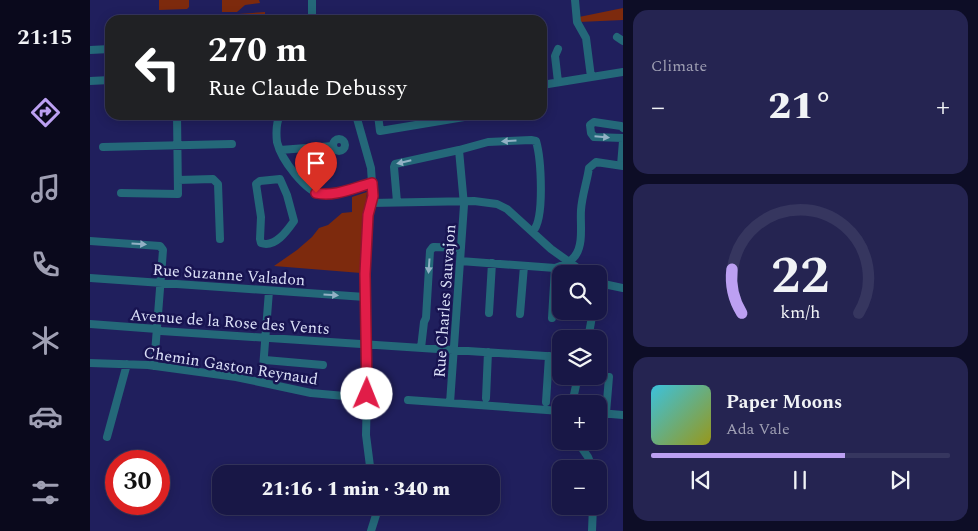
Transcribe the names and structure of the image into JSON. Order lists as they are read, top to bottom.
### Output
{
  "streets": {
    "street": [
      "Rue Suzanne Valadon",
      "Rue Charles Sauvajon",
      "Avenue de la Rose des Vents",
      "Chemin Gaston Reynaud"
    ]
  },
  "crossings": [
    ["Rue Charles Sauvajon", "Avenue de la Rose des Vents"]
  ],
  "page": {
    "tabs": "21:15",
    "tile": "Climate",
    "turn": ["270 m", "Rue Claude Debussy"],
    "heat": ["−", "21°", "+"],
    "map_buttons": ["+", "−"],
    "song": ["Paper Moons", "Ada Vale"],
    "limit": "30",
    "trip": "21:16 · 1 min · 340 m",
    "gauge": ["22", "km/h"]
  }
}
